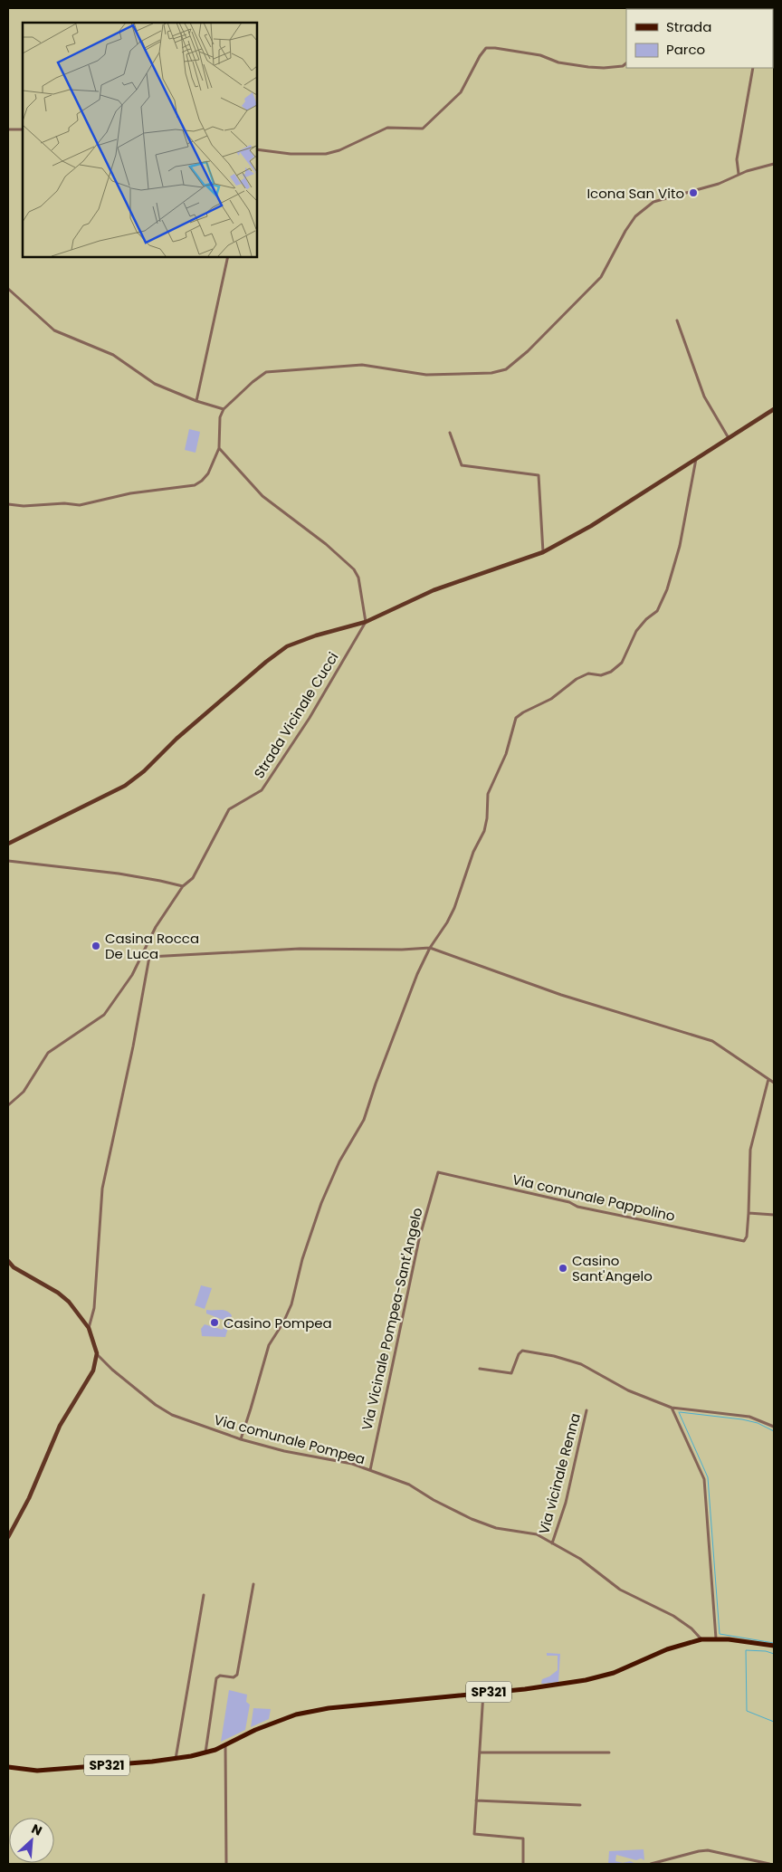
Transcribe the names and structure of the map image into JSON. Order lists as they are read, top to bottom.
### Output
{
  "streets": {
    "main road": ["SP321"],
    "street": [
      "Strada Vicinale Cucci",
      "Via comunale Pappolino",
      "Via Vicinale Pompea-Sant'Angelo",
      "Via comunale Pompea",
      "Via vicinale Renna"
    ]
  },
  "crossings": [
    ["Via comunale Pappolino", "Via Vicinale Pompea-Sant'Angelo"],
    ["Via Vicinale Pompea-Sant'Angelo", "Via comunale Pompea"],
    ["Via comunale Pompea", "Via vicinale Renna"],
    ["Via comunale Pompea", "SP321"]
  ],
  "places": [
    "Icona San Vito",
    "Casina Rocca De Luca",
    "Casino Sant'Angelo",
    "Casino Pompea"
  ],
  "legend": ["Strada", "Parco"],
  "north": "top right"
}
